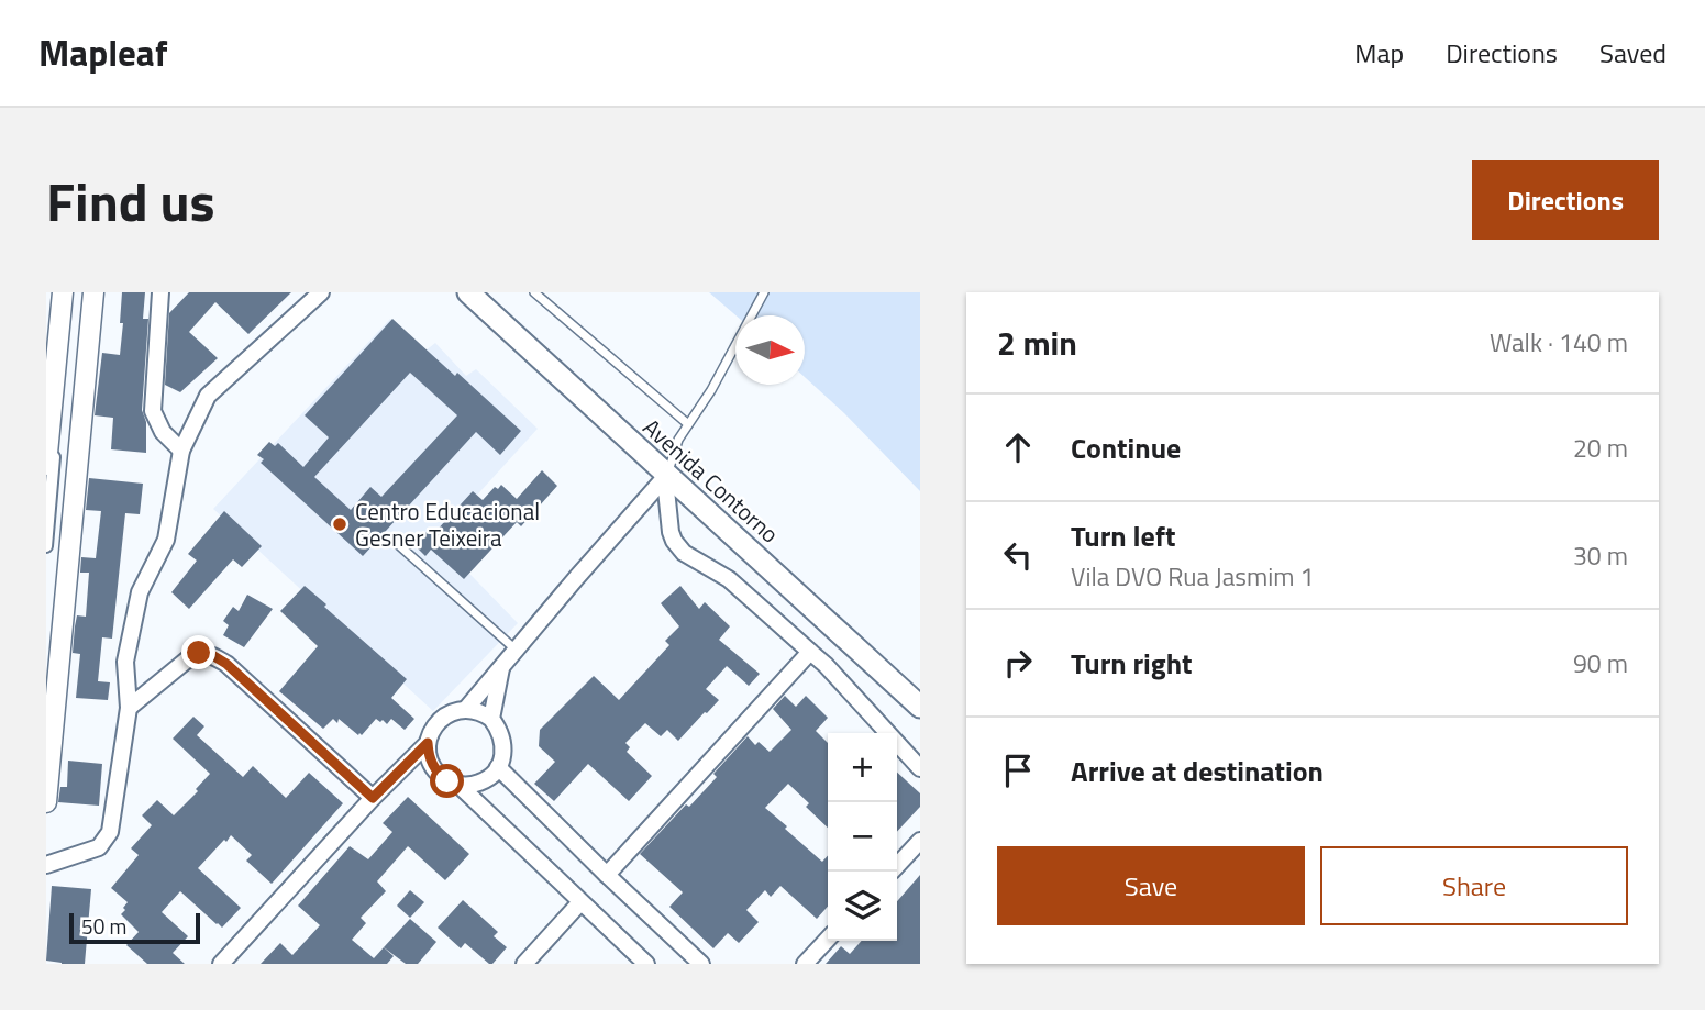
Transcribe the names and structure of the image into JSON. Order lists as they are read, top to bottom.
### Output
{
  "streets": {
    "main road": ["Avenida Contorno"]
  },
  "places": ["Centro Educacional Gesner Teixeira"],
  "scale_bar": "50 m",
  "north": "right",
  "page": {
    "header": "Mapleaf",
    "nav": ["Map", "Directions", "Saved"],
    "title": "Find us",
    "buttons": [
      "Directions",
      ["Save", "Share"]
    ],
    "heading": ["2 min", "Walk · 140 m"],
    "list": [
      ["Continue", "20 m"],
      ["Turn left", "Vila DVO Rua Jasmim 1", "30 m"],
      ["Turn right", "90 m"],
      "Arrive at destination"
    ],
    "map_buttons": ["+", "−"],
    "scale": "50 m"
  }
}
